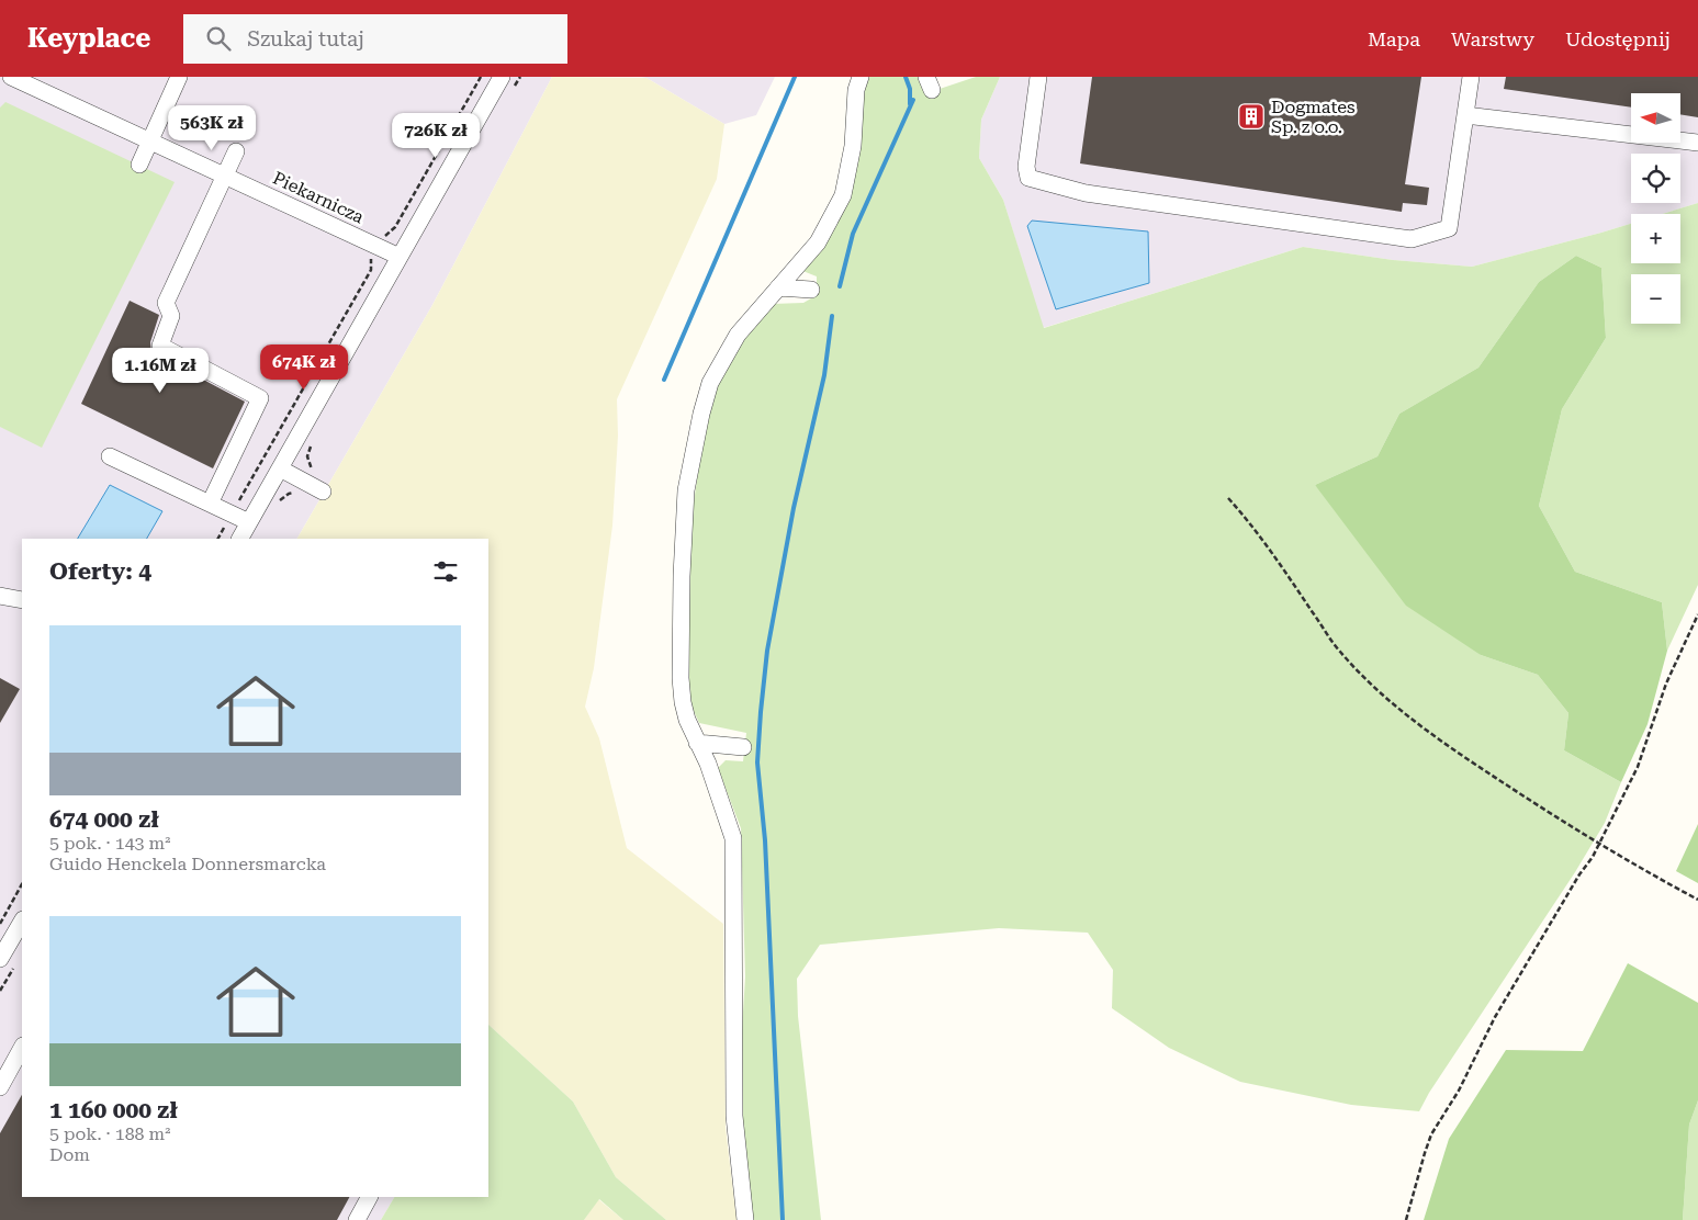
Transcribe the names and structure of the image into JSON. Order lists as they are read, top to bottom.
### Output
{
  "streets": {
    "street": ["Piekarnicza"]
  },
  "places": {
    "building": ["Dogmates Sp. z o.o."]
  },
  "north": "left",
  "page": {
    "header": "Keyplace",
    "search": "Szukaj tutaj",
    "nav": ["Mapa", "Warstwy", "Udostępnij"],
    "map_buttons": ["+", "−"],
    "price": [
      "563K zł",
      "726K zł",
      "674K zł",
      "1.16M zł"
    ],
    "heading": "Oferty: 4",
    "list": [
      {
        "name": "674 000 zł",
        "note": "5 pok. · 143 m² · Guido Henckela Donnersmarcka"
      },
      {
        "name": "1 160 000 zł",
        "note": "5 pok. · 188 m² · Dom"
      }
    ]
  }
}
